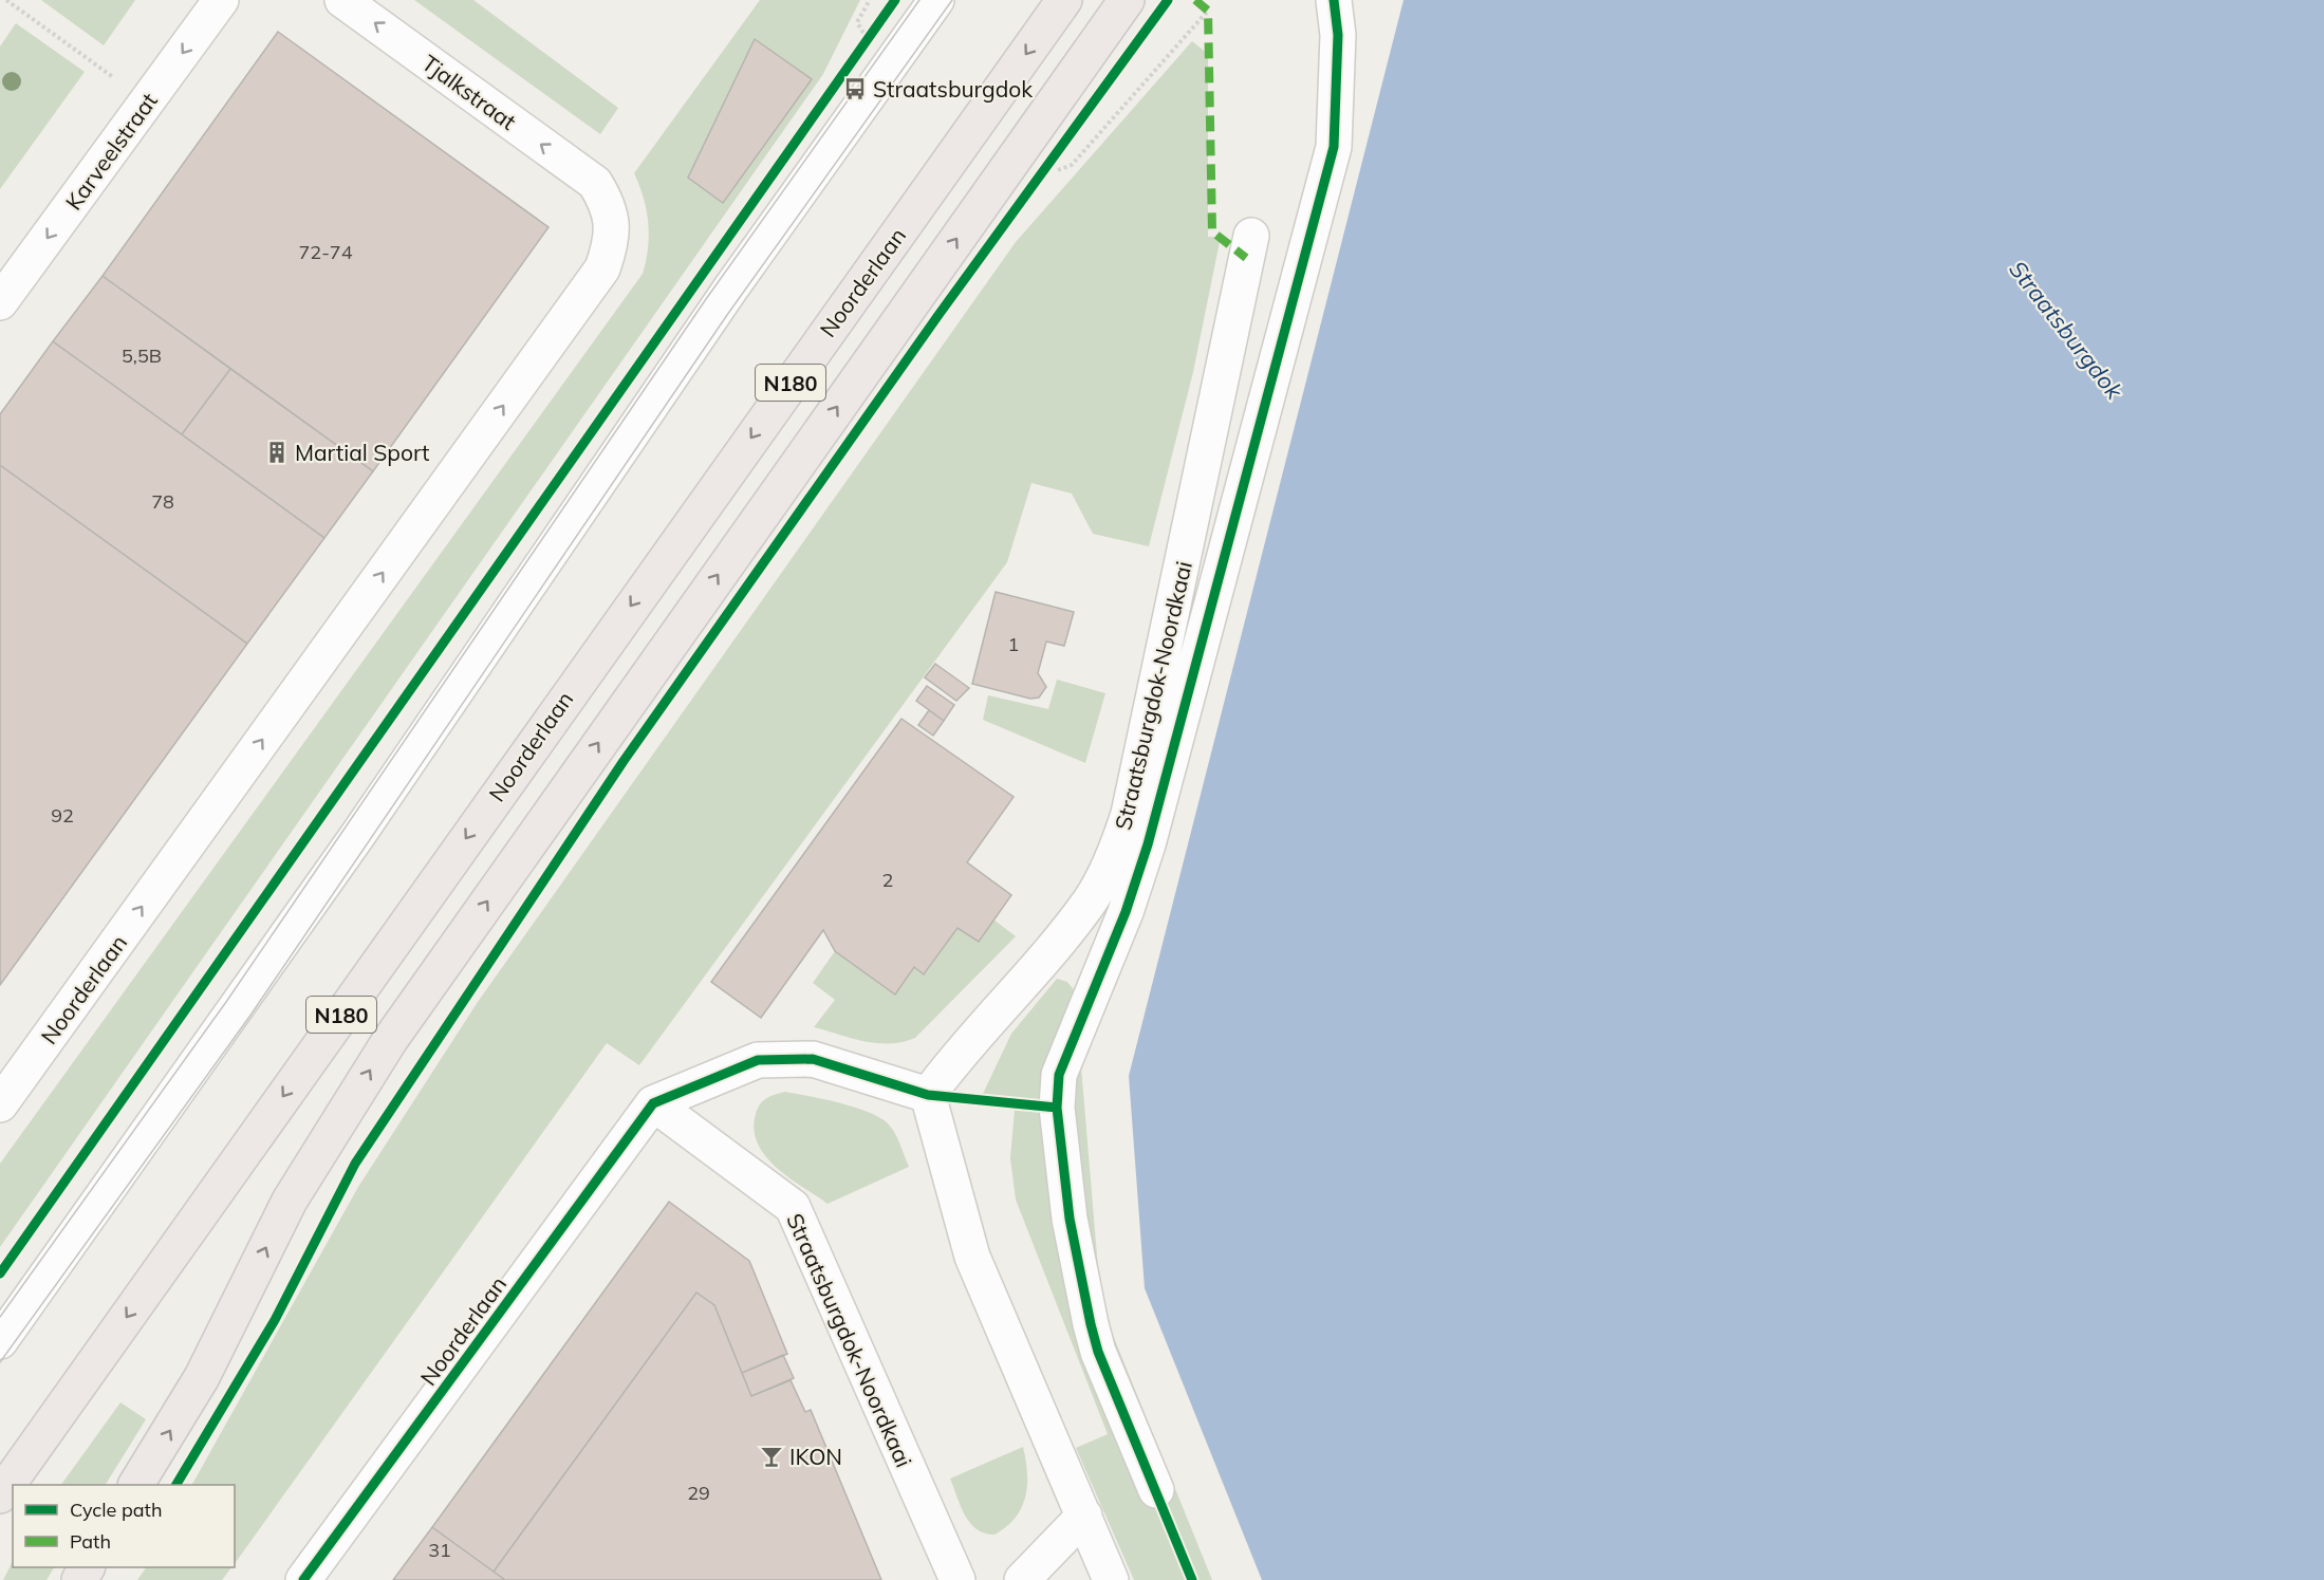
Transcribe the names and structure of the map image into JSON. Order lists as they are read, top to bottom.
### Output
{
  "streets": {
    "main road": ["Noorderlaan", "N180"],
    "street": ["Tjalkstraat", "Karveelstraat", "Straatsburgdok-Noordkaai"]
  },
  "crossings": [
    ["Tjalkstraat", "Noorderlaan"],
    ["Noorderlaan", "Straatsburgdok-Noordkaai"]
  ],
  "one_way": ["Tjalkstraat", "Karveelstraat"],
  "water": ["Straatsburgdok"],
  "places": {
    "bus stop": ["Straatsburgdok"],
    "building": ["Martial Sport"],
    "bar": ["IKON"]
  },
  "house_numbers": [
    "72-74",
    "5,5B",
    "78",
    "1",
    "92",
    "2",
    "29",
    "31"
  ],
  "legend": ["Cycle path", "Path"]
}
